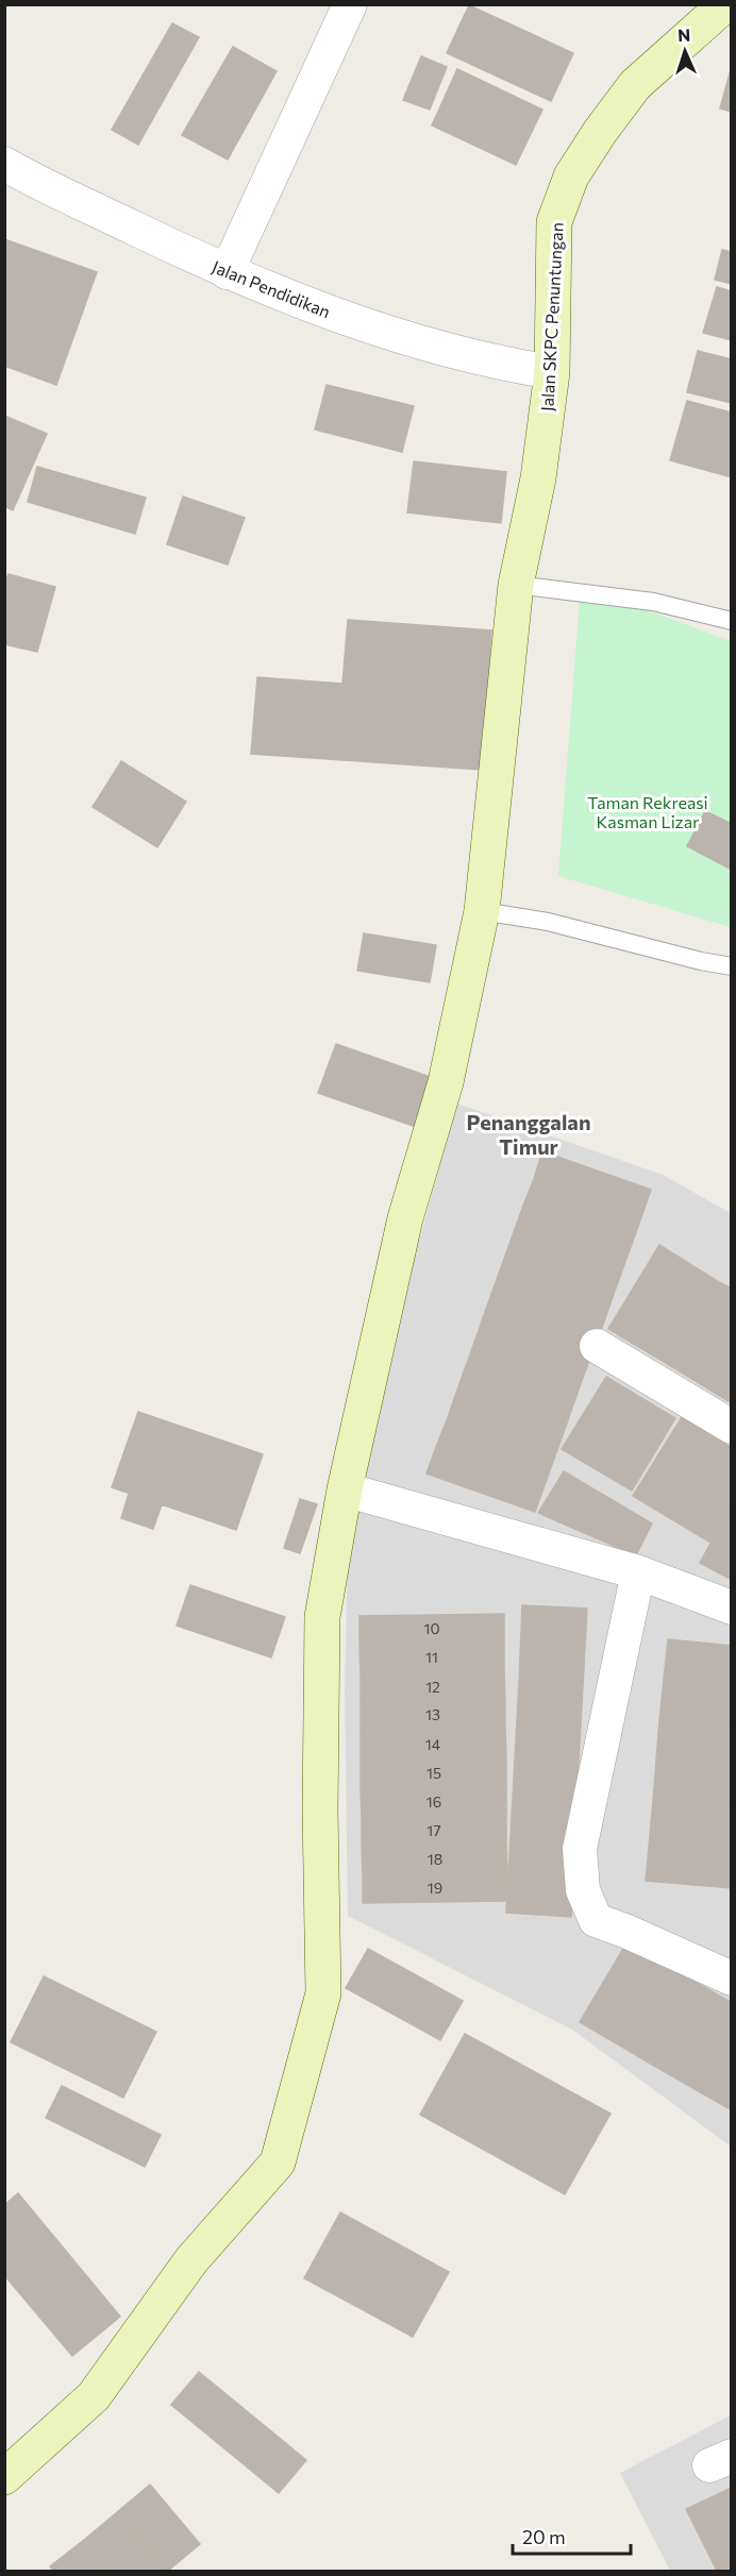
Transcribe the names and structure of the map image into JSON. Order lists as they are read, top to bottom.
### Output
{
  "streets": {
    "street": ["Jalan Pendidikan", "Jalan SKPC Penuntungan"]
  },
  "crossings": [
    ["Jalan Pendidikan", "Jalan SKPC Penuntungan"]
  ],
  "districts": ["Penanggalan Timur"],
  "parks": ["Taman Rekreasi Kasman Lizar"],
  "house_numbers": [
    "10",
    "11",
    "12",
    "13",
    "14",
    "15",
    "16",
    "17",
    "18",
    "19"
  ],
  "scale_bar": "20 m",
  "north": "top"
}
